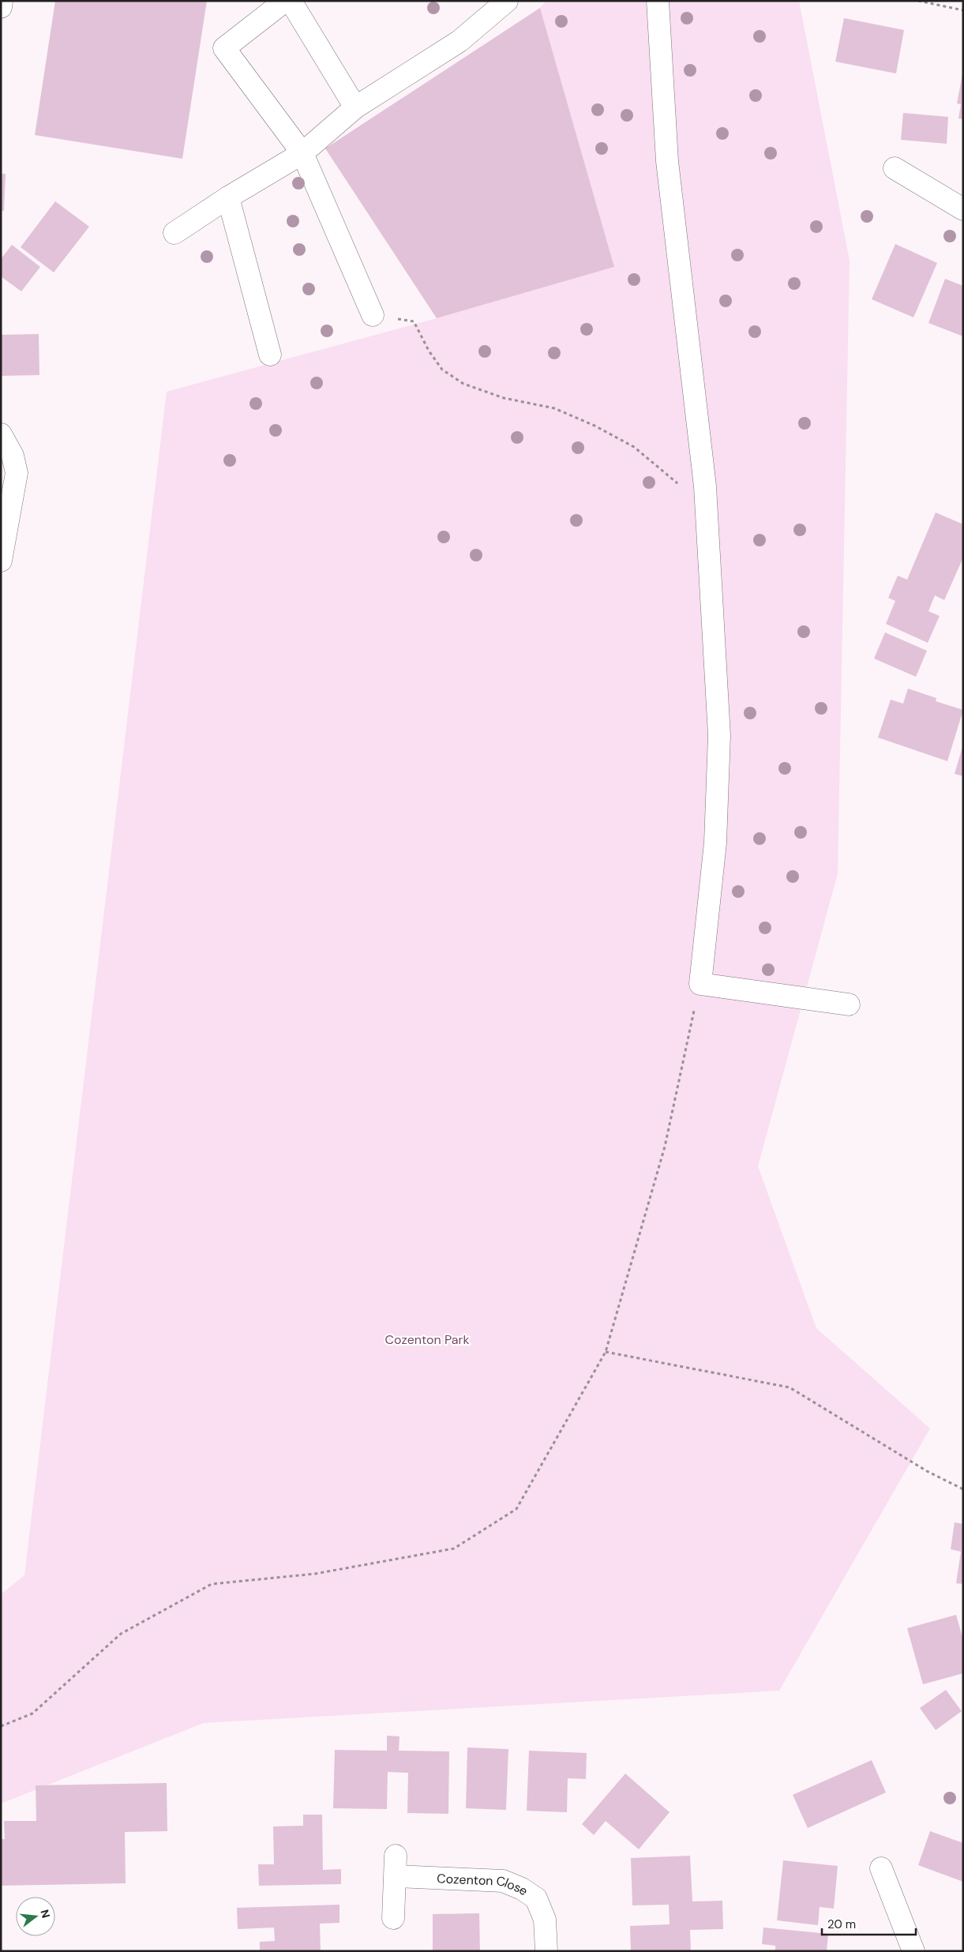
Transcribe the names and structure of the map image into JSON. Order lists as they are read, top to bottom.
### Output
{
  "streets": {
    "street": ["Cozenton Close"]
  },
  "parks": ["Cozenton Park"],
  "scale_bar": "20 m",
  "north": "right"
}
